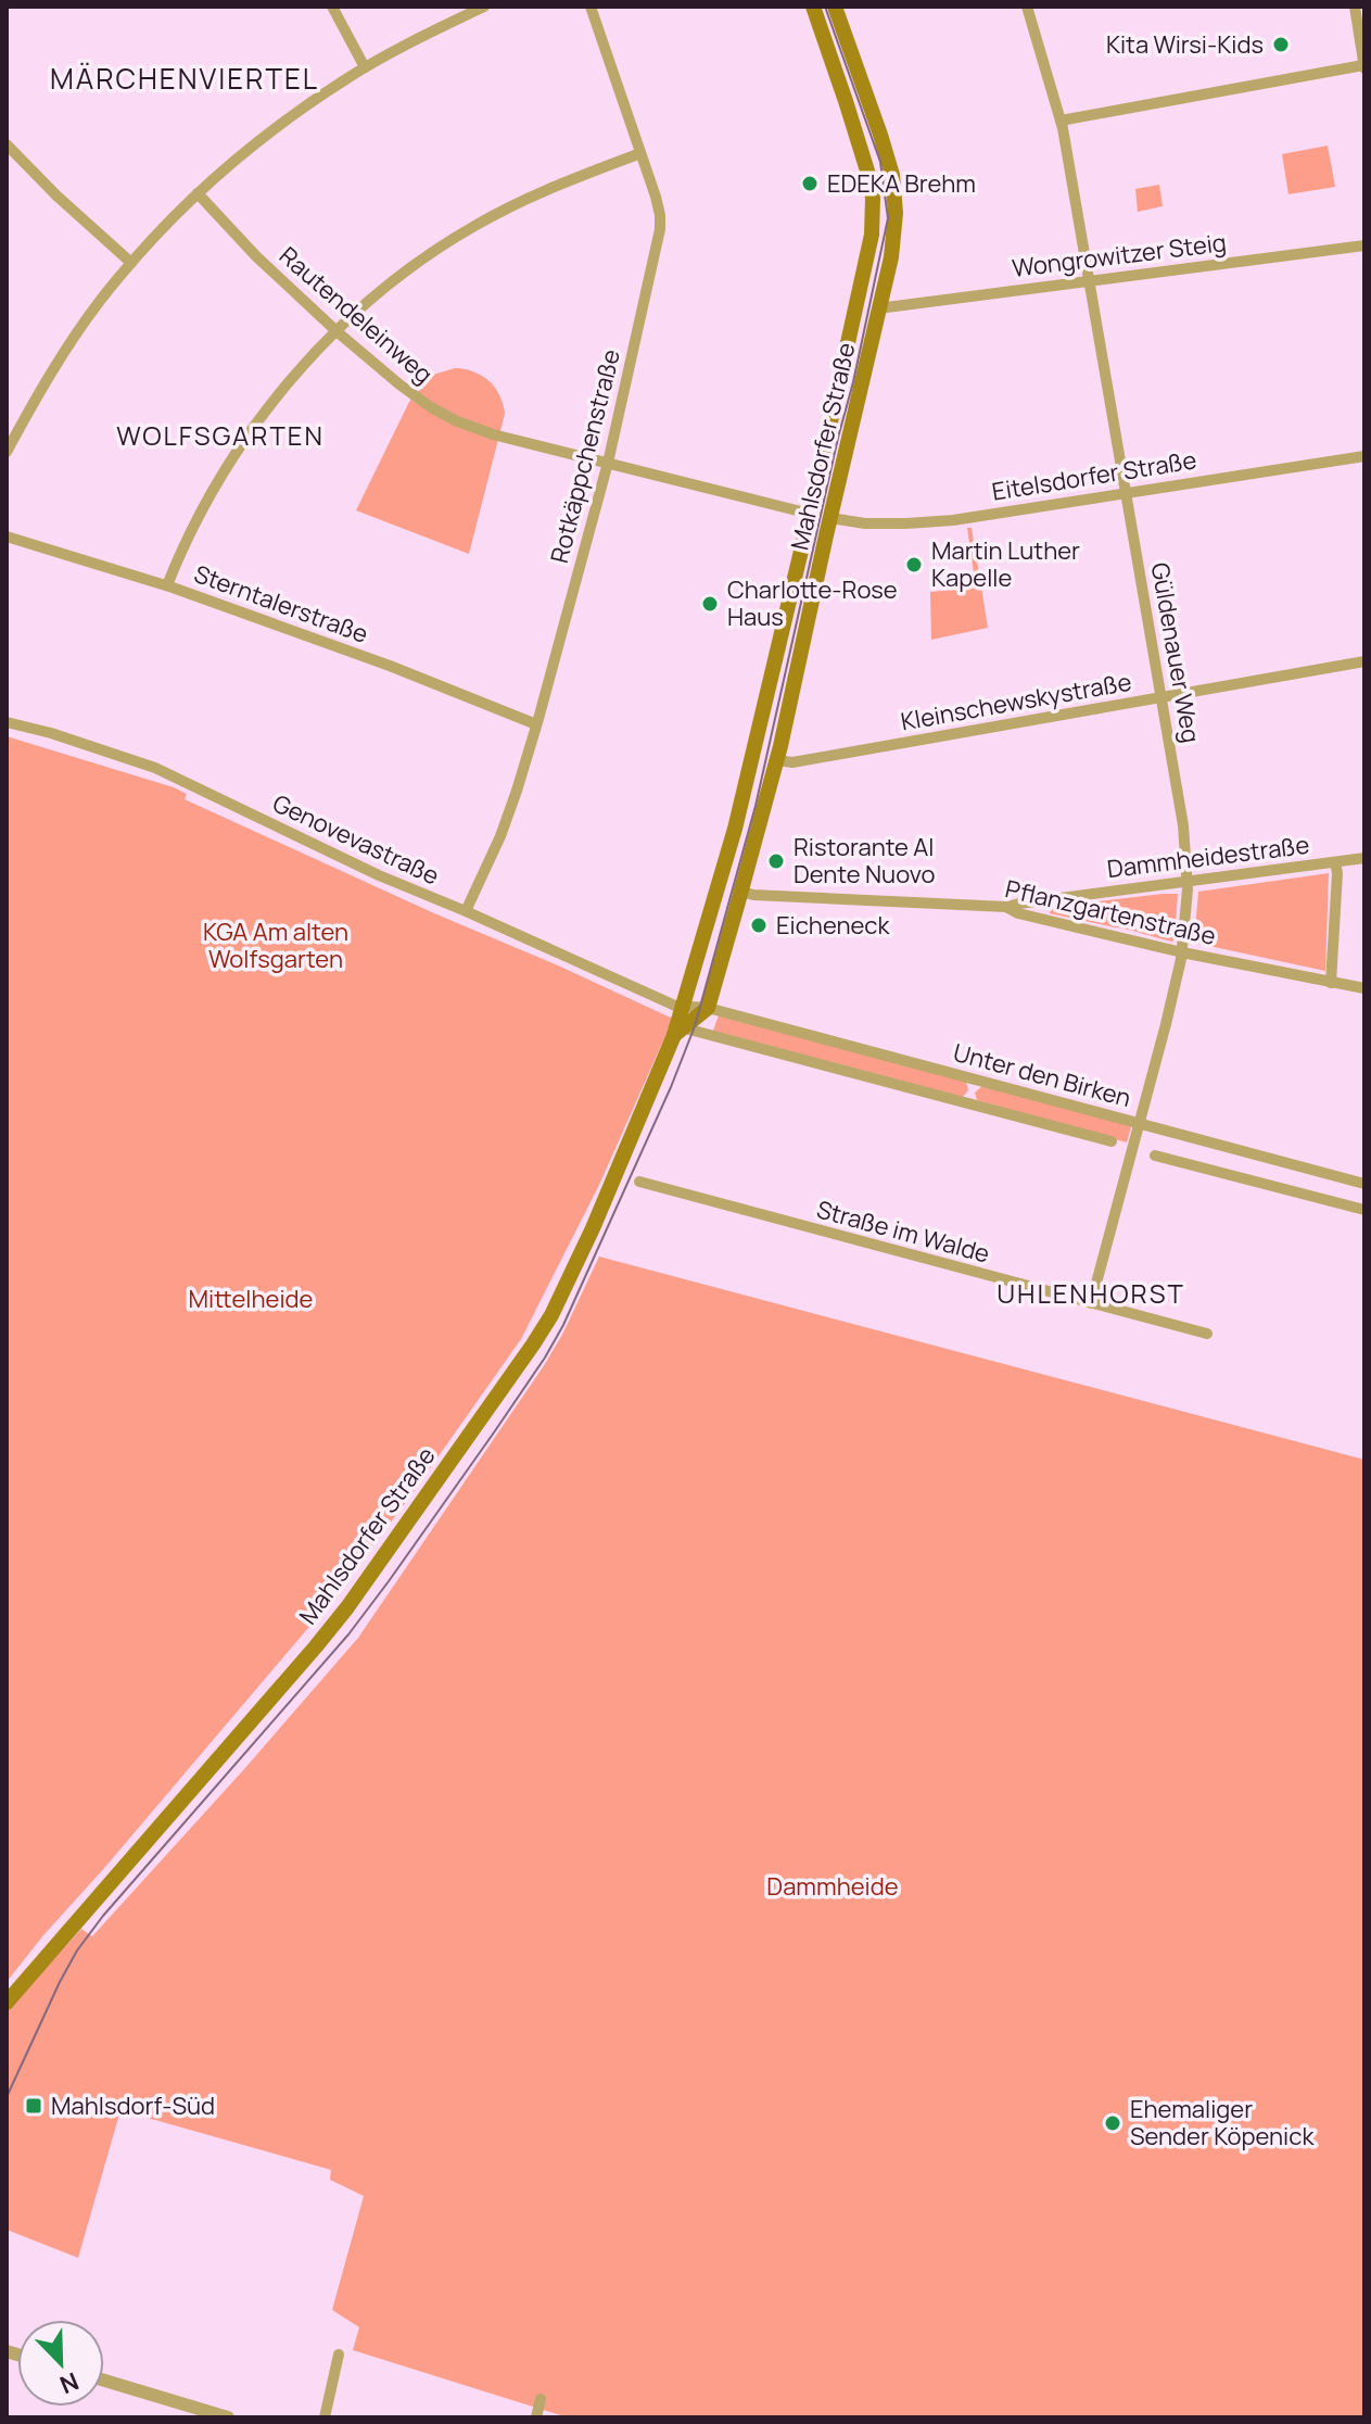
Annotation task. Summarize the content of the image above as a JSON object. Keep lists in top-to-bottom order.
{
  "streets": {
    "main road": ["Mahlsdorfer Straße"],
    "street": [
      "Wongrowitzer Steig",
      "Rautendeleinweg",
      "Rotkäppchenstraße",
      "Eitelsdorfer Straße",
      "Sterntalerstraße",
      "Güldenauer Weg",
      "Kleinschewskystraße",
      "Genovevastraße",
      "Dammheidestraße",
      "Pflanzgartenstraße",
      "Unter den Birken",
      "Straße im Walde"
    ]
  },
  "crossings": [
    ["Wongrowitzer Steig", "Mahlsdorfer Straße"],
    ["Wongrowitzer Steig", "Güldenauer Weg"],
    ["Rautendeleinweg", "Mahlsdorfer Straße"],
    ["Rautendeleinweg", "Rotkäppchenstraße"],
    ["Mahlsdorfer Straße", "Eitelsdorfer Straße"],
    ["Mahlsdorfer Straße", "Kleinschewskystraße"],
    ["Mahlsdorfer Straße", "Genovevastraße"],
    ["Mahlsdorfer Straße", "Pflanzgartenstraße"],
    ["Mahlsdorfer Straße", "Unter den Birken"],
    ["Rotkäppchenstraße", "Sterntalerstraße"],
    ["Rotkäppchenstraße", "Genovevastraße"],
    ["Eitelsdorfer Straße", "Güldenauer Weg"],
    ["Güldenauer Weg", "Kleinschewskystraße"],
    ["Güldenauer Weg", "Dammheidestraße"],
    ["Güldenauer Weg", "Pflanzgartenstraße"],
    ["Güldenauer Weg", "Unter den Birken"],
    ["Güldenauer Weg", "Straße im Walde"],
    ["Genovevastraße", "Unter den Birken"],
    ["Dammheidestraße", "Pflanzgartenstraße"]
  ],
  "districts": ["MÄRCHENVIERTEL", "WOLFSGARTEN", "UHLENHORST"],
  "parks": ["KGA Am alten Wolfsgarten", "Mittelheide", "Dammheide"],
  "places": {
    "other": [
      "Kita Wirsi-Kids",
      "EDEKA Brehm",
      "Martin Luther Kapelle",
      "Charlotte-Rose Haus",
      "Ristorante Al Dente Nuovo",
      "Eicheneck",
      "Ehemaliger Sender Köpenick"
    ],
    "transit": ["Mahlsdorf-Süd"]
  },
  "north": "bottom right"
}
